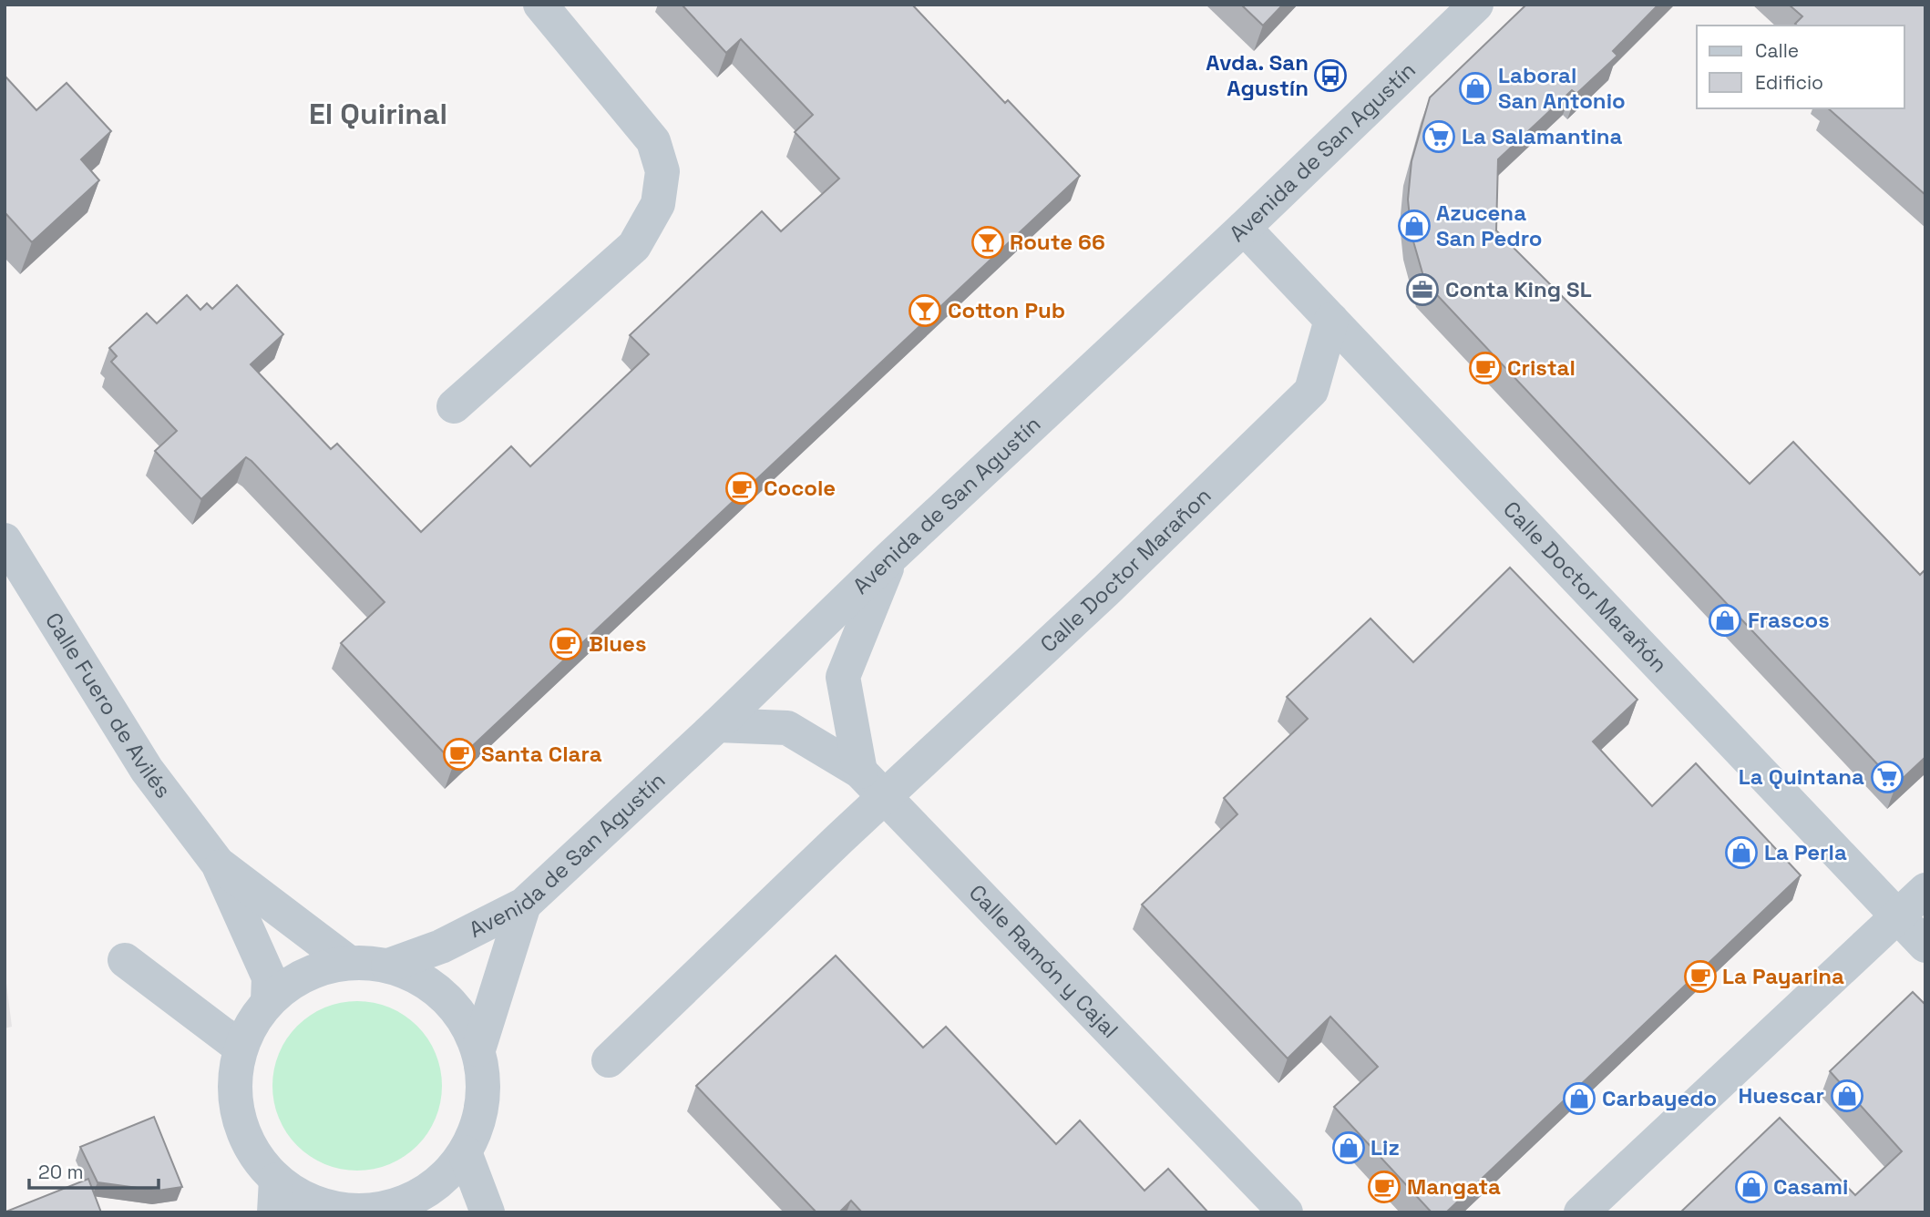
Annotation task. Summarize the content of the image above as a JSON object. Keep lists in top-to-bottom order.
{
  "streets": {
    "street": [
      "Avenida de San Agustín",
      "Calle Doctor Marañon",
      "Calle Doctor Marañón",
      "Calle Fuero de Avilés",
      "Calle Ramón y Cajal"
    ]
  },
  "crossings": [
    ["Avenida de San Agustín", "Calle Doctor Marañón"],
    ["Avenida de San Agustín", "Calle Ramón y Cajal"],
    ["Calle Doctor Marañon", "Calle Doctor Marañón"],
    ["Calle Doctor Marañon", "Calle Ramón y Cajal"]
  ],
  "districts": ["El Quirinal"],
  "places": {
    "bus stop": ["Avda. San Agustín"],
    "shop": [
      "Laboral San Antonio",
      "Azucena San Pedro",
      "Frascos",
      "La Perla",
      "Huescar",
      "Carbayedo",
      "Liz",
      "Casami"
    ],
    "supermarket": ["La Salamantina", "La Quintana"],
    "bar": ["Route 66", "Cotton Pub"],
    "office": ["Conta King SL"],
    "cafe": [
      "Cristal",
      "Cocole",
      "Blues",
      "Santa Clara",
      "La Payarina",
      "Mangata"
    ]
  },
  "legend": ["Calle", "Edificio"],
  "scale_bar": "20 m"
}
